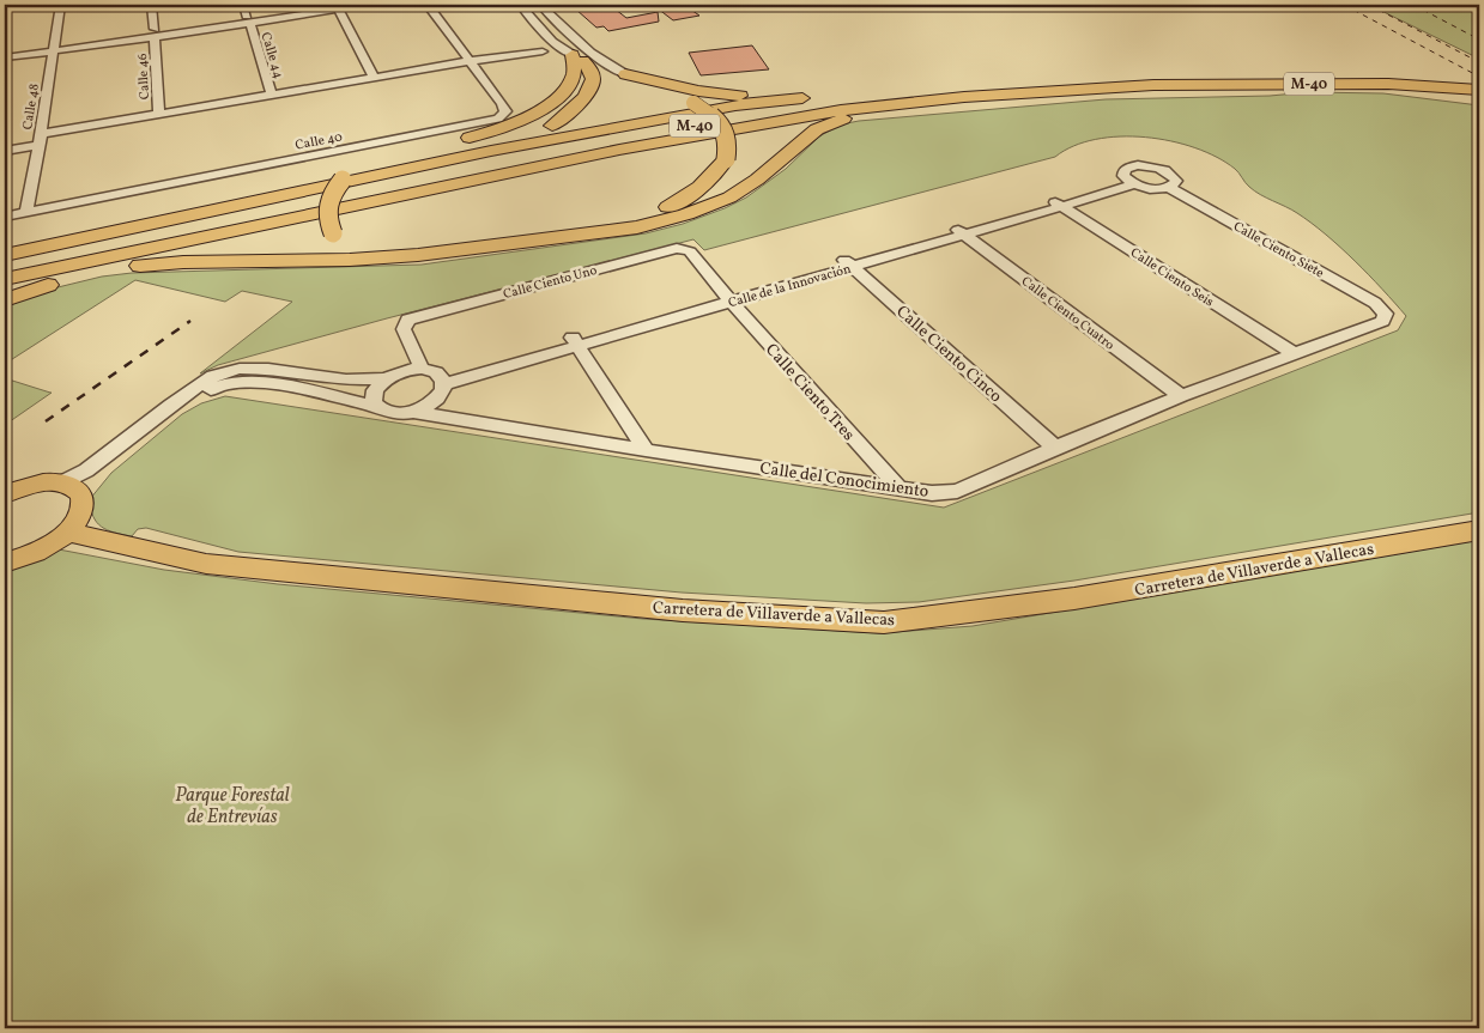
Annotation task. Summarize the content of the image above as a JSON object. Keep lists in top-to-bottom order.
{
  "streets": {
    "highway": ["M-40"],
    "main road": ["Carretera de Villaverde a Vallecas"],
    "street": [
      "Calle 44",
      "Calle 46",
      "Calle 48",
      "Calle 40",
      "Calle Ciento Siete",
      "Calle Ciento Seis",
      "Calle Ciento Uno",
      "Calle de la Innovación",
      "Calle Ciento Cuatro",
      "Calle Ciento Cinco",
      "Calle Ciento Tres",
      "Calle del Conocimiento"
    ]
  },
  "crossings": [
    ["Calle 48", "Calle 40"],
    ["Calle Ciento Siete", "Calle del Conocimiento"],
    ["Calle Ciento Seis", "Calle de la Innovación"],
    ["Calle Ciento Seis", "Calle del Conocimiento"],
    ["Calle Ciento Uno", "Calle de la Innovación"],
    ["Calle Ciento Uno", "Calle Ciento Tres"],
    ["Calle Ciento Uno", "Calle del Conocimiento"],
    ["Calle de la Innovación", "Calle Ciento Cuatro"],
    ["Calle de la Innovación", "Calle Ciento Cinco"],
    ["Calle de la Innovación", "Calle Ciento Tres"],
    ["Calle de la Innovación", "Calle del Conocimiento"],
    ["Calle Ciento Cuatro", "Calle del Conocimiento"],
    ["Calle Ciento Cinco", "Calle del Conocimiento"],
    ["Calle Ciento Tres", "Calle del Conocimiento"]
  ],
  "parks": ["Parque Forestal de Entrevías"]
}
